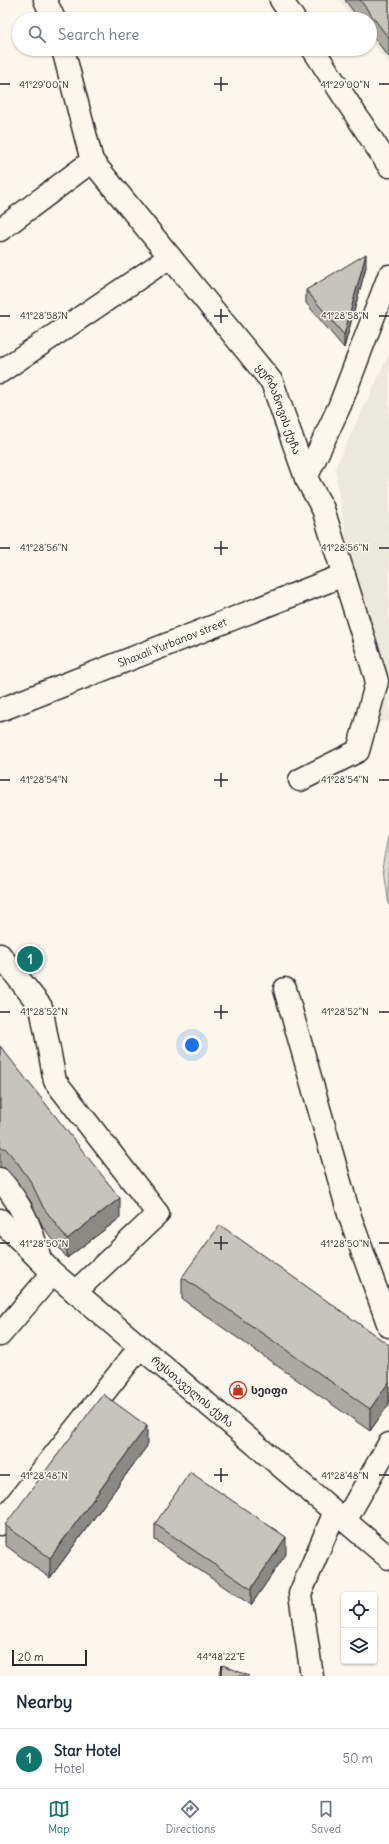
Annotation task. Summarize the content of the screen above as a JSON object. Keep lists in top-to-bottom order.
{
  "streets": {
    "street": ["ყურბანოვის ქუჩა", "Shaxali Yurbanov street", "რუსთაველის ქუჩა"]
  },
  "crossings": [
    ["ყურბანოვის ქუჩა", "Shaxali Yurbanov street"]
  ],
  "places": {
    "shop": ["სეიფი"]
  },
  "scale_bar": "20 m",
  "page": {
    "search": "Search here",
    "pins": "1",
    "scale": "20 m",
    "heading": "Nearby",
    "list": [
      {
        "mark": "1",
        "name": "Star Hotel",
        "note": "Hotel",
        "value": "50 m"
      }
    ],
    "nav": ["Map", "Directions", "Saved"]
  },
  "coordinates": [
    "41°29'00\"N",
    "41°28'58\"N",
    "41°28'56\"N",
    "41°28'54\"N",
    "41°28'52\"N",
    "41°28'50\"N",
    "41°28'48\"N",
    "44°48'22\"E"
  ]
}
